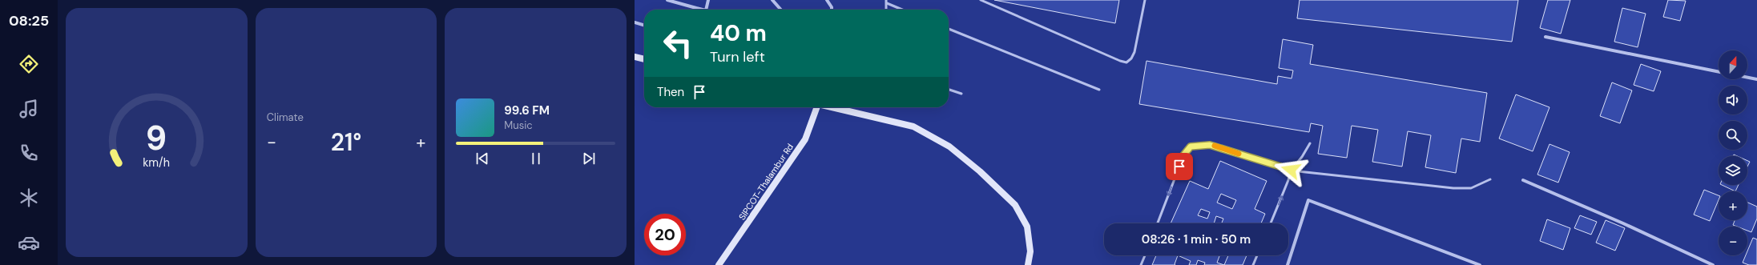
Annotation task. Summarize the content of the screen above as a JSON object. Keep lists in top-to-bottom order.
{
  "streets": {
    "street": ["SIPCOT-Thalambur Rd"]
  },
  "north": "top",
  "page": {
    "tabs": "08:25",
    "tile": "Climate",
    "turn": ["40 m", "Turn left"],
    "map_buttons": ["+", "−"],
    "then": "Then",
    "song": ["99.6 FM", "Music"],
    "heat": ["−", "21°", "+"],
    "limit": "20",
    "trip": "08:26 · 1 min · 50 m",
    "gauge": ["9", "km/h"]
  }
}
